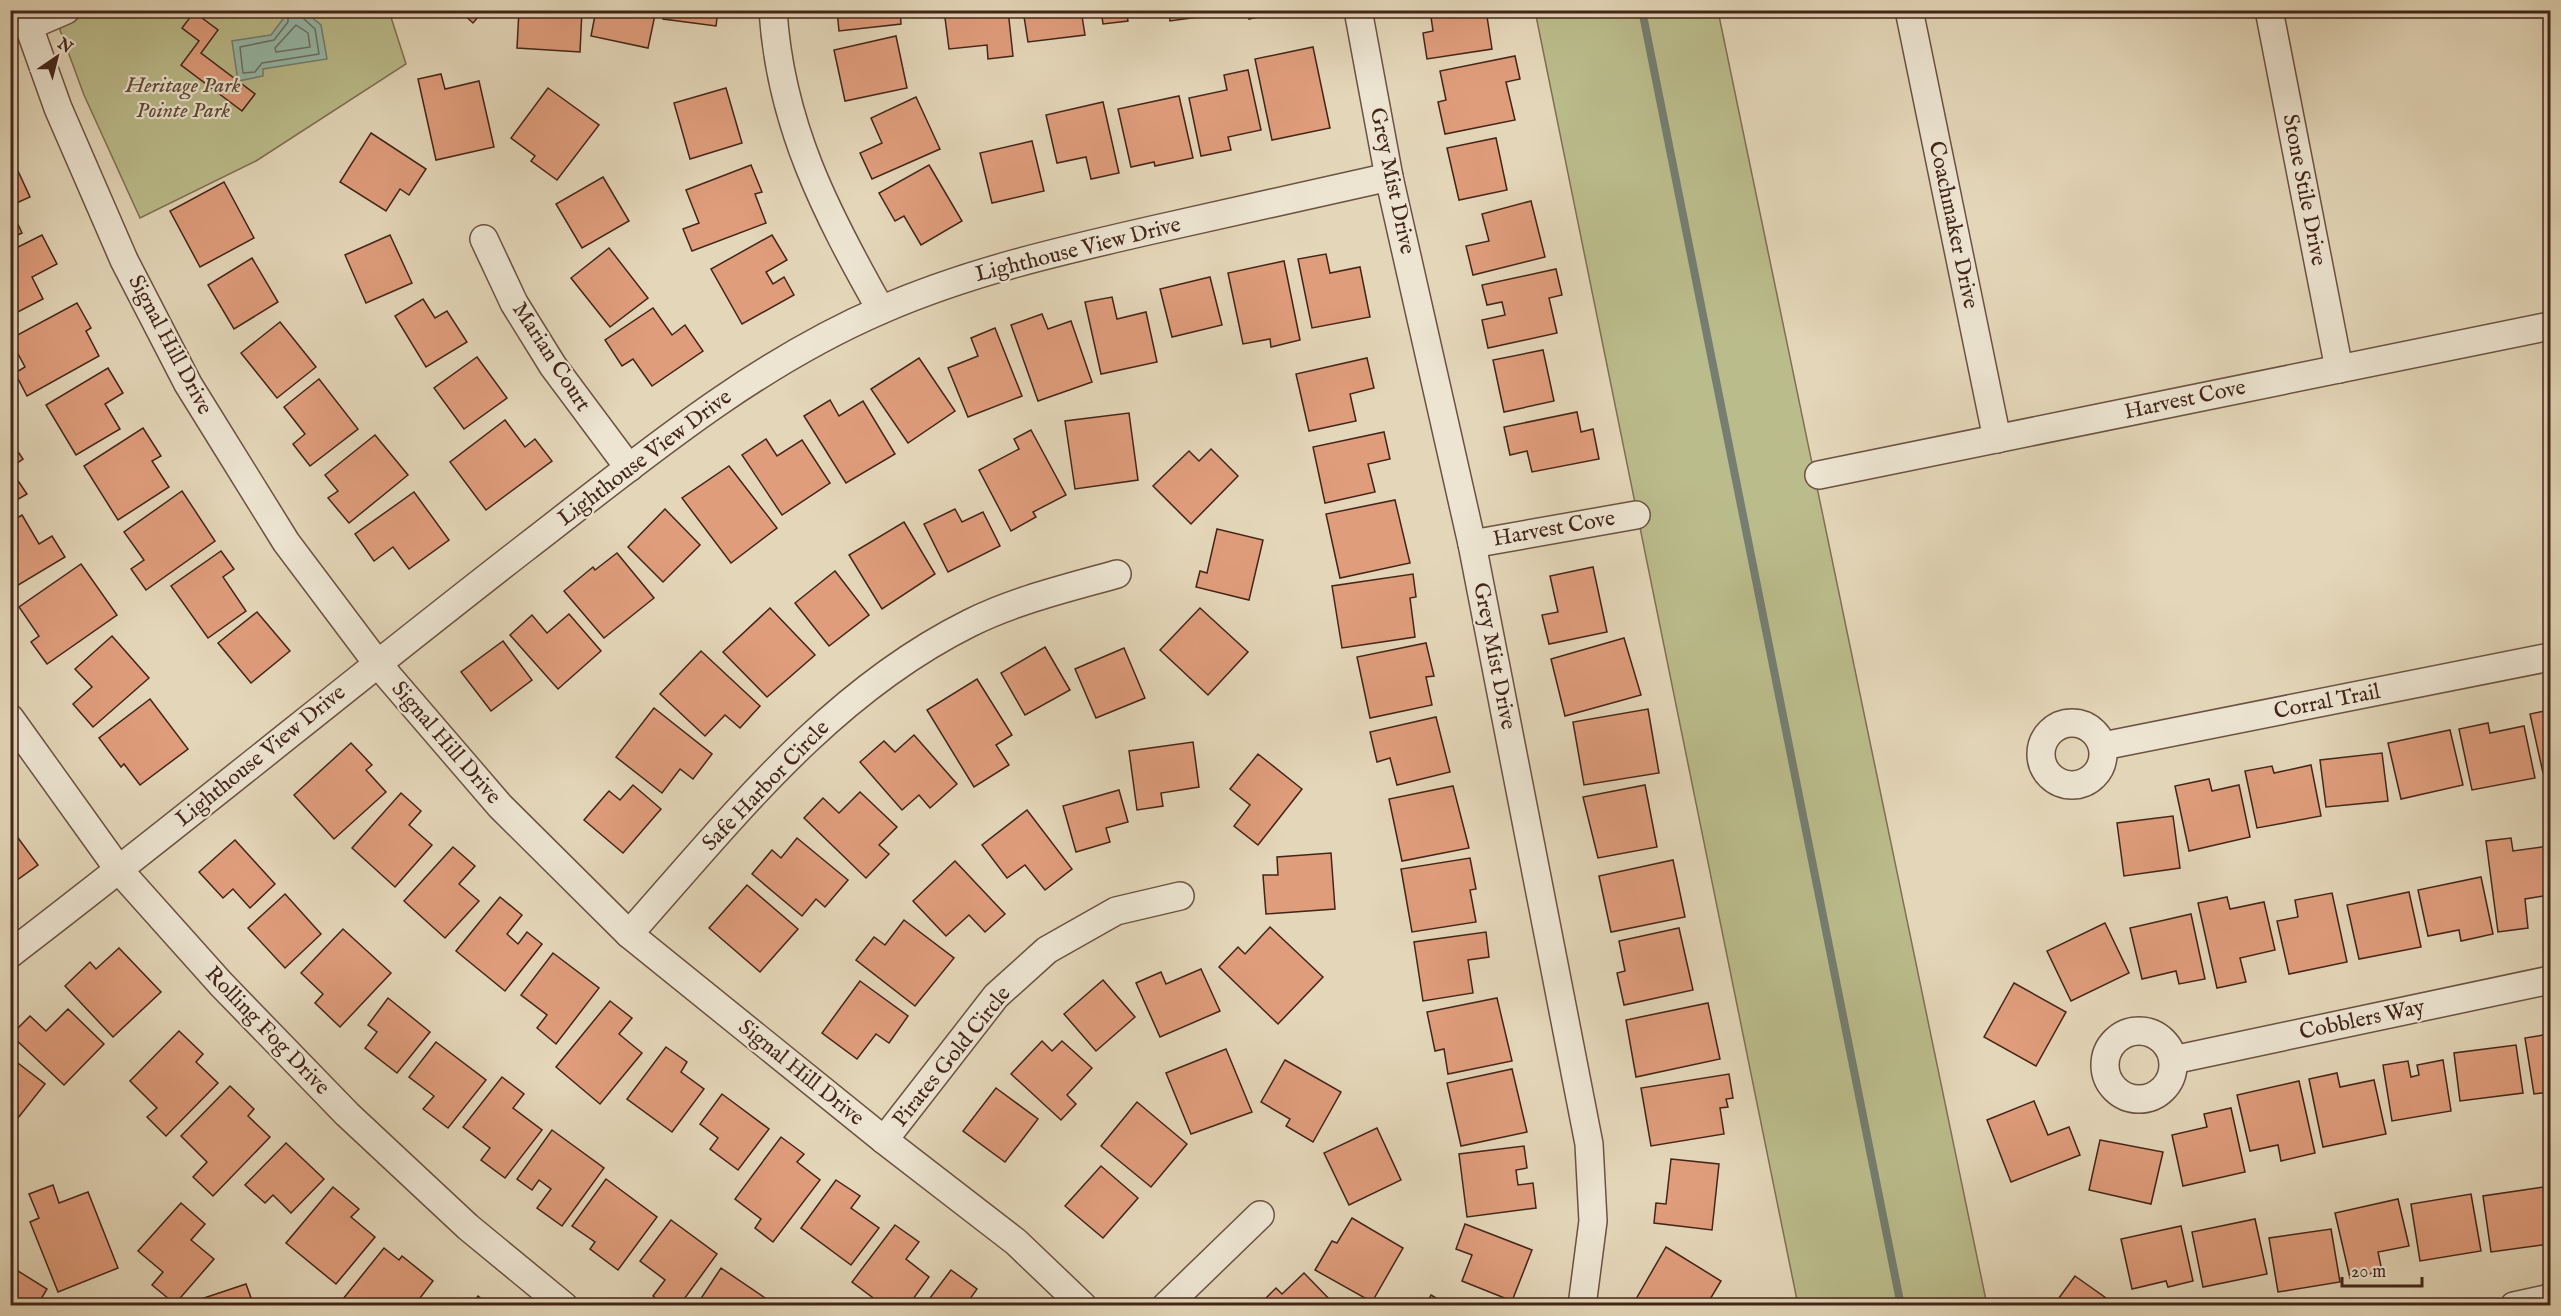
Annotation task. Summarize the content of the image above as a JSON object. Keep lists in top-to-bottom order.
{
  "streets": {
    "street": [
      "Grey Mist Drive",
      "Stone Stile Drive",
      "Coachmaker Drive",
      "Lighthouse View Drive",
      "Signal Hill Drive",
      "Marian Court",
      "Harvest Cove",
      "Corral Trail",
      "Safe Harbor Circle",
      "Cobblers Way",
      "Rolling Fog Drive",
      "Pirates Gold Circle"
    ]
  },
  "crossings": [
    ["Grey Mist Drive", "Lighthouse View Drive"],
    ["Grey Mist Drive", "Harvest Cove"],
    ["Stone Stile Drive", "Harvest Cove"],
    ["Coachmaker Drive", "Harvest Cove"],
    ["Lighthouse View Drive", "Signal Hill Drive"],
    ["Lighthouse View Drive", "Marian Court"],
    ["Lighthouse View Drive", "Rolling Fog Drive"],
    ["Signal Hill Drive", "Safe Harbor Circle"],
    ["Signal Hill Drive", "Pirates Gold Circle"]
  ],
  "parks": ["Heritage Park Pointe Park"],
  "scale_bar": "20 m",
  "north": "top right"
}
